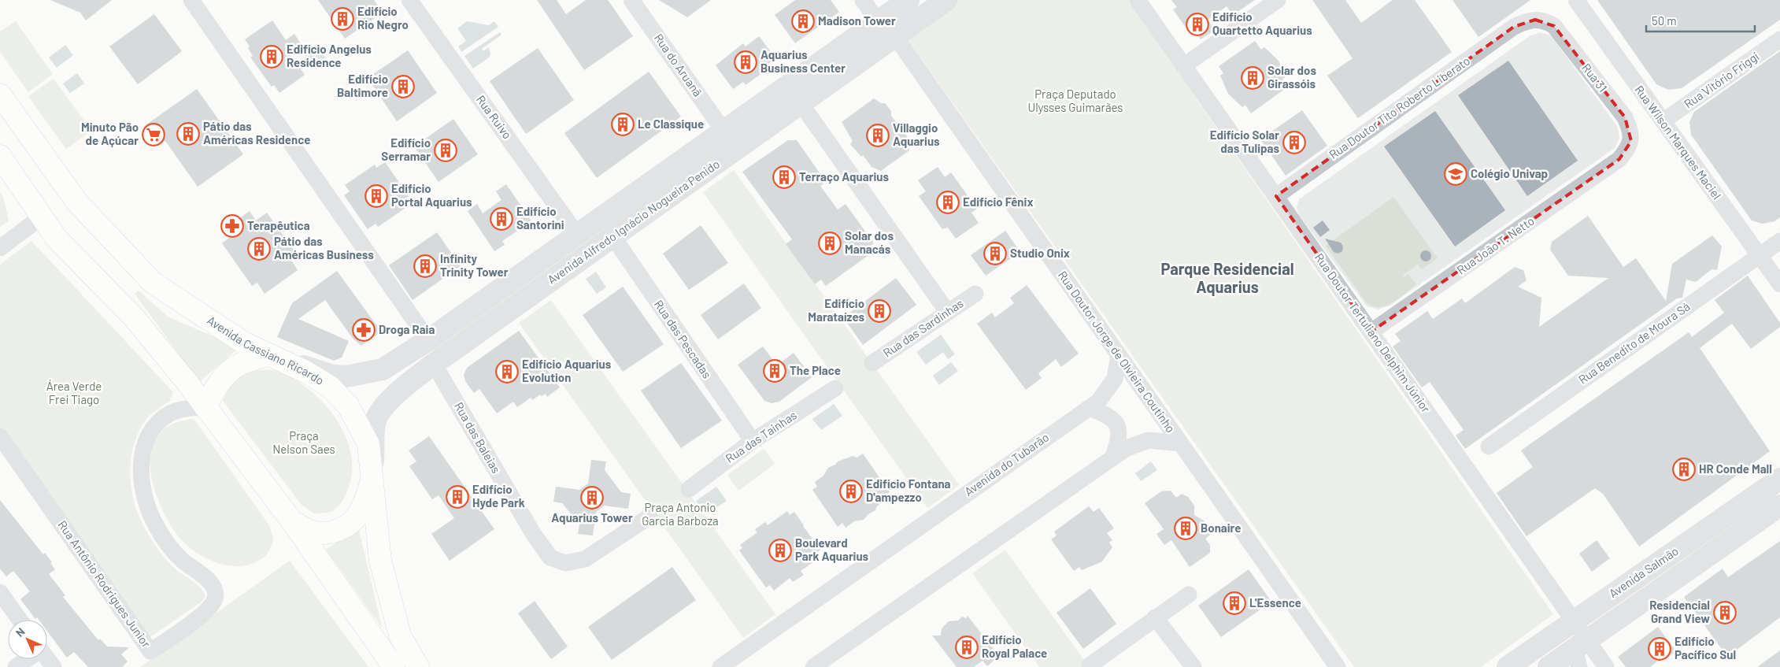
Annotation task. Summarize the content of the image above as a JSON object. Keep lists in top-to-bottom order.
{
  "streets": {
    "main road": ["Avenida Cassiano Ricardo"],
    "street": [
      "Rua do Aruanã",
      "Rua 31",
      "Rua Vitório Friggi",
      "Rua Doutor Tito Roberto Liberato",
      "Rua Ruivo",
      "Rua Wilson Marques Maciel",
      "Avenida Alfredo Ignácio Nogueira Penido",
      "Rua João T. Netto",
      "Rua das Sardinhas",
      "Rua Doutor Tertuliano Delphim Júnior",
      "Rua das Pescadas",
      "Rua Benedito de Moura Sá",
      "Rua Doutor Jorge de Olvieira Coutinho",
      "Rua das Tainhas",
      "Rua das Baleias",
      "Avenida do Tubarão",
      "Avenida Salmão",
      "Rua Antônio Rodrigues Junior"
    ]
  },
  "crossings": [
    ["Rua do Aruanã", "Avenida Alfredo Ignácio Nogueira Penido"],
    ["Rua 31", "Rua Doutor Tito Roberto Liberato"],
    ["Rua 31", "Rua João T. Netto"],
    ["Rua Vitório Friggi", "Rua Wilson Marques Maciel"],
    ["Rua Doutor Tito Roberto Liberato", "Rua Doutor Tertuliano Delphim Júnior"],
    ["Rua Ruivo", "Avenida Alfredo Ignácio Nogueira Penido"],
    ["Rua Wilson Marques Maciel", "Rua Benedito de Moura Sá"],
    ["Avenida Alfredo Ignácio Nogueira Penido", "Rua das Pescadas"],
    ["Avenida Alfredo Ignácio Nogueira Penido", "Avenida Cassiano Ricardo"],
    ["Avenida Alfredo Ignácio Nogueira Penido", "Rua Doutor Jorge de Olvieira Coutinho"],
    ["Avenida Alfredo Ignácio Nogueira Penido", "Rua das Baleias"],
    ["Rua João T. Netto", "Rua Doutor Tertuliano Delphim Júnior"],
    ["Rua Doutor Tertuliano Delphim Júnior", "Avenida Salmão"],
    ["Rua das Pescadas", "Rua das Tainhas"],
    ["Rua Doutor Jorge de Olvieira Coutinho", "Avenida do Tubarão"]
  ],
  "districts": ["Parque Residencial Aquarius"],
  "parks": [
    "Praça Deputado Ulysses Guimarães",
    "Área Verde Frei Tiago",
    "Praça Nelson Saes",
    "Praça Antonio Garcia Barboza"
  ],
  "places": {
    "building": [
      "Edifício Rio Negro",
      "Madison Tower",
      "Edifício Quartetto Aquarius",
      "Edifício Angelus Residence",
      "Aquarius Business Center",
      "Solar dos Girassóis",
      "Edifício Baltimore",
      "Le Classique",
      "Pátio das Américas Residence",
      "Villaggio Aquarius",
      "Edifício Solar das Tulipas",
      "Edifício Serramar",
      "Terraço Aquarius",
      "Edifício Portal Aquarius",
      "Edifício Fênix",
      "Edifício Santorini",
      "Solar dos Manacás",
      "Pátio das Américas Business",
      "Studio Onix",
      "Infinity Trinity Tower",
      "Edifício Marataízes",
      "The Place",
      "Edifício Aquarius Evolution",
      "HR Conde Mall",
      "Edifício Fontana D'ampezzo",
      "Edifício Hyde Park",
      "Aquarius Tower",
      "Bonaire",
      "Boulevard Park Aquarius",
      "L'Essence",
      "Residencial Grand View",
      "Edifício Royal Palace",
      "Edifício Pacífico Sul"
    ],
    "supermarket": ["Minuto Pão de Açúcar"],
    "school or university": ["Colégio Univap"],
    "pharmacy": ["Terapêutica", "Droga Raia"]
  },
  "scale_bar": "50 m",
  "north": "top left"
}
